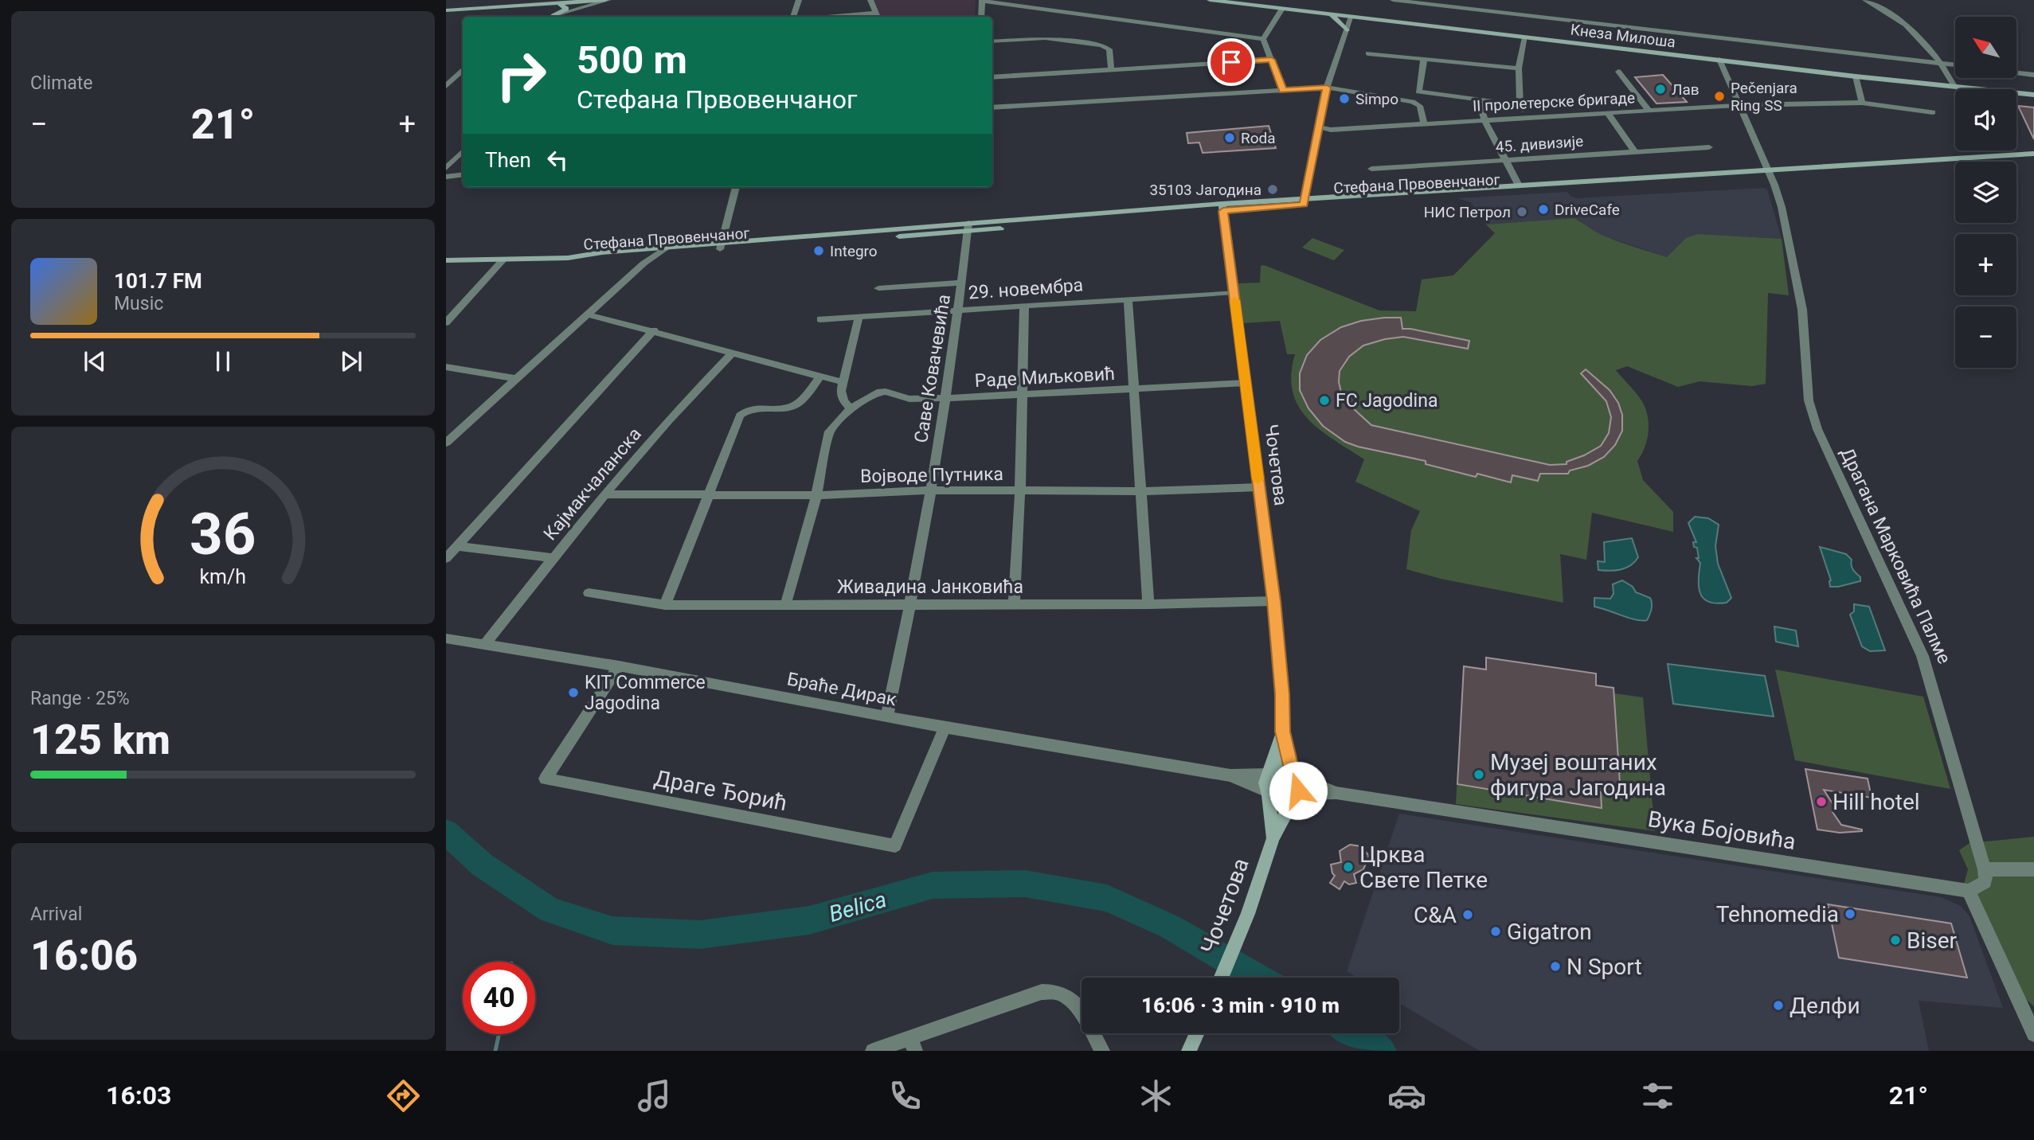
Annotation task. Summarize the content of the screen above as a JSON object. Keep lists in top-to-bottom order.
{
  "streets": {
    "street": [
      "Кнеза Милоша",
      "II пролетерске бригаде",
      "45. дивизије",
      "Стефана Првовенчаног",
      "29. новембра",
      "Саве Ковачевића",
      "Раде Миљковић",
      "Чочетова",
      "Војводе Путника",
      "Кајмакчаланска",
      "Драгана Марковића Палме",
      "Живадина Јанковића",
      "Браће Дирак",
      "Драге Ђорић",
      "Вука Бојовића"
    ]
  },
  "crossings": [
    ["Кнеза Милоша", "Драгана Марковића Палме"],
    ["II пролетерске бригаде", "Драгана Марковића Палме"],
    ["Стефана Првовенчаног", "Саве Ковачевића"],
    ["Стефана Првовенчаног", "Чочетова"],
    ["Стефана Првовенчаног", "Драгана Марковића Палме"],
    ["29. новембра", "Саве Ковачевића"],
    ["29. новембра", "Чочетова"],
    ["Саве Ковачевића", "Раде Миљковић"],
    ["Саве Ковачевића", "Војводе Путника"],
    ["Саве Ковачевића", "Живадина Јанковића"],
    ["Саве Ковачевића", "Браће Дирак"],
    ["Раде Миљковић", "Чочетова"],
    ["Раде Миљковић", "Војводе Путника"],
    ["Раде Миљковић", "Живадина Јанковића"],
    ["Чочетова", "Војводе Путника"],
    ["Чочетова", "Живадина Јанковића"],
    ["Чочетова", "Браће Дирак"],
    ["Чочетова", "Вука Бојовића"],
    ["Војводе Путника", "Кајмакчаланска"],
    ["Кајмакчаланска", "Браће Дирак"],
    ["Браће Дирак", "Драге Ђорић"],
    ["Браће Дирак", "Вука Бојовића"]
  ],
  "water": ["Belica"],
  "places": [
    "Лав",
    "Pečenjara Ring SS",
    "Simpo",
    "Roda",
    "35103 Јагодина",
    "DriveCafe",
    "НИС Петрол",
    "Integro",
    "FC Jagodina",
    "KIT Commerce Jagodina",
    "Музеј воштаних фигура Јагодина",
    "Hill hotel",
    "Црква Свете Петке",
    "Tehnomedia",
    "C&A",
    "Gigatron",
    "Biser",
    "N Sport",
    "Делфи"
  ],
  "north": "top left",
  "page": {
    "tile": [
      "Climate",
      ["Range · 25%", "125 km"],
      ["Arrival", "16:06"]
    ],
    "map_buttons": ["+", "−"],
    "turn": ["500 m", "Стефана Првовенчаног"],
    "heat": ["−", "21°", "+"],
    "then": "Then",
    "song": ["101.7 FM", "Music"],
    "limit": "40",
    "trip": "16:06 · 3 min · 910 m",
    "tabs": ["16:03", "21°"],
    "gauge": ["36", "km/h"]
  }
}
